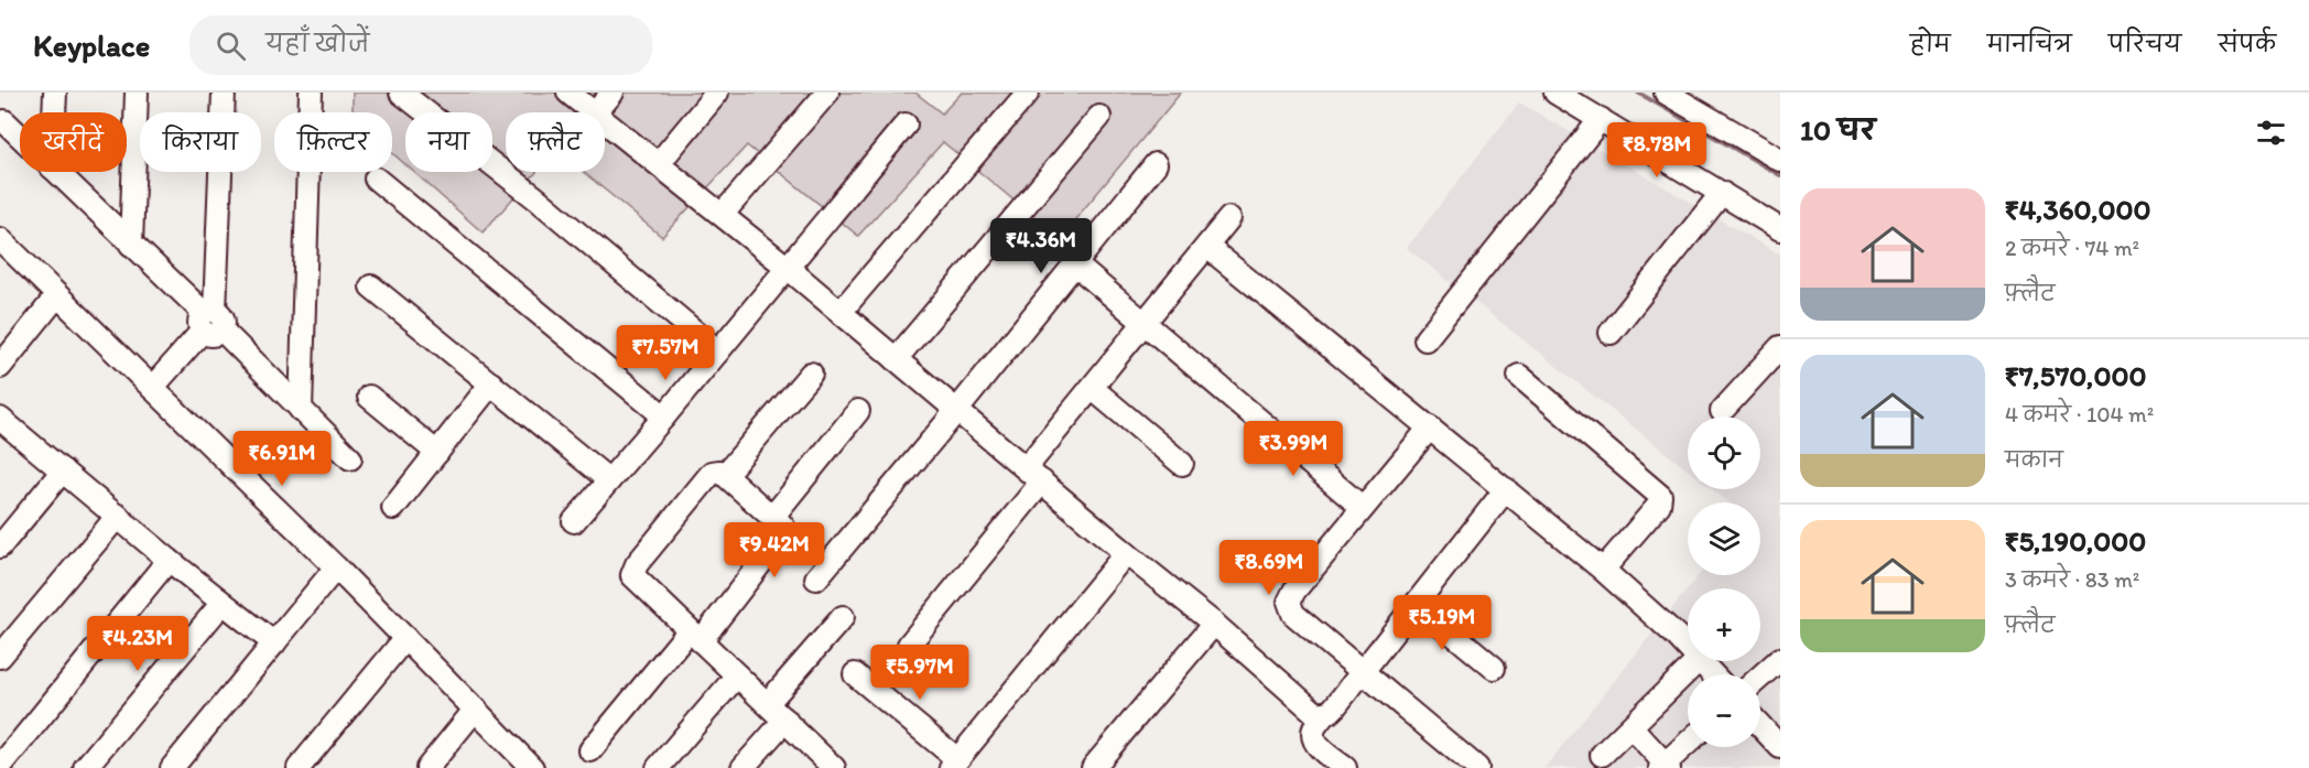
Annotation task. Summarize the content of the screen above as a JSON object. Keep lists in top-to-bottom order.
{
  "page": {
    "header": "Keyplace",
    "search": "यहाँ खोजें",
    "nav": [
      "होम",
      "मानचित्र",
      "परिचय",
      "संपर्क"
    ],
    "heading": "10 घर",
    "chip": [
      "खरीदें",
      "किराया",
      "फ़िल्टर",
      "नया",
      "फ़्लैट"
    ],
    "price": [
      "₹8.78M",
      "₹4.36M",
      "₹7.57M",
      "₹3.99M",
      "₹6.91M",
      "₹9.42M",
      "₹8.69M",
      "₹5.19M",
      "₹4.23M",
      "₹5.97M"
    ],
    "list": [
      {
        "name": "₹4,360,000",
        "note": "2 कमरे · 74 m² · फ़्लैट"
      },
      {
        "name": "₹7,570,000",
        "note": "4 कमरे · 104 m² · मकान"
      },
      {
        "name": "₹5,190,000",
        "note": "3 कमरे · 83 m² · फ़्लैट"
      }
    ],
    "map_buttons": ["+", "−"]
  }
}
